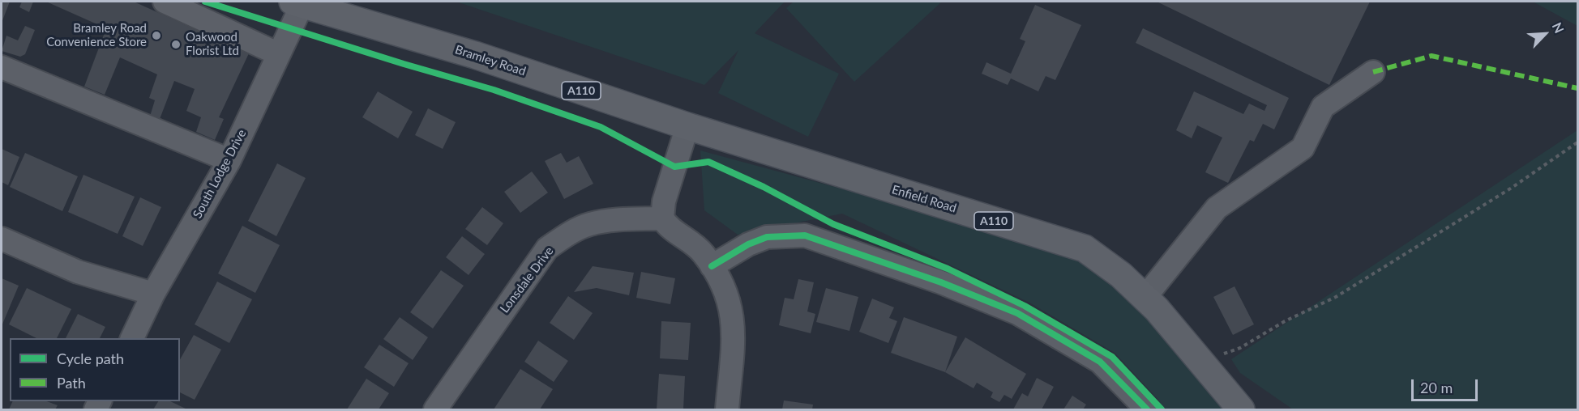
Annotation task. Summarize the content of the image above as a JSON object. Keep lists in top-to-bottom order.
{
  "streets": {
    "main road": ["Bramley Road", "A110", "Enfield Road"],
    "street": ["South Lodge Drive", "Lonsdale Drive"]
  },
  "crossings": [
    ["Bramley Road", "South Lodge Drive"],
    ["Bramley Road", "Enfield Road"]
  ],
  "places": ["Bramley Road Convenience Store", "Oakwood Florist Ltd"],
  "legend": ["Cycle path", "Path"],
  "scale_bar": "20 m",
  "north": "top right"
}
